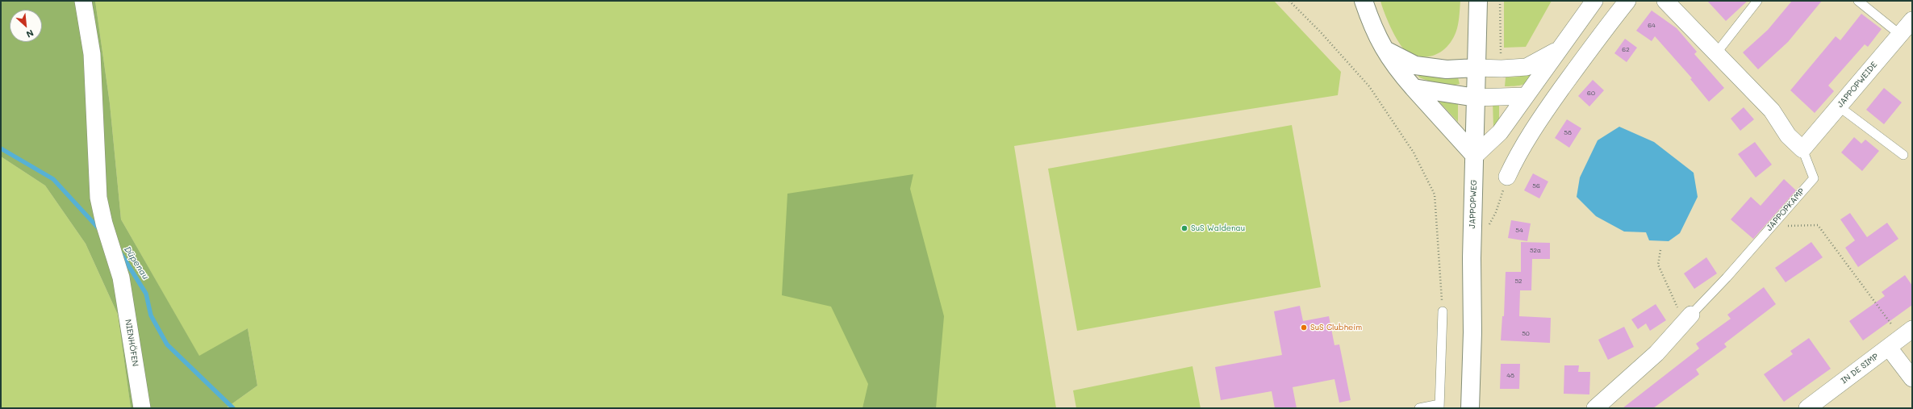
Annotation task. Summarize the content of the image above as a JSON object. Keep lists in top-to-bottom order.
{
  "streets": {
    "street": [
      "JAPPOPWEIDE",
      "JAPPOPWEG",
      "JAPPOPKAMP",
      "NIENHÖFEN",
      "IN DE SIMP"
    ]
  },
  "crossings": [
    ["JAPPOPWEIDE", "JAPPOPKAMP"]
  ],
  "water": ["Düpenau"],
  "places": ["SuS Waldenau", "SuS Clubheim"],
  "house_numbers": [
    "64",
    "62",
    "60",
    "58",
    "56",
    "54",
    "52a",
    "52",
    "50",
    "48"
  ],
  "north": "bottom right"
}
